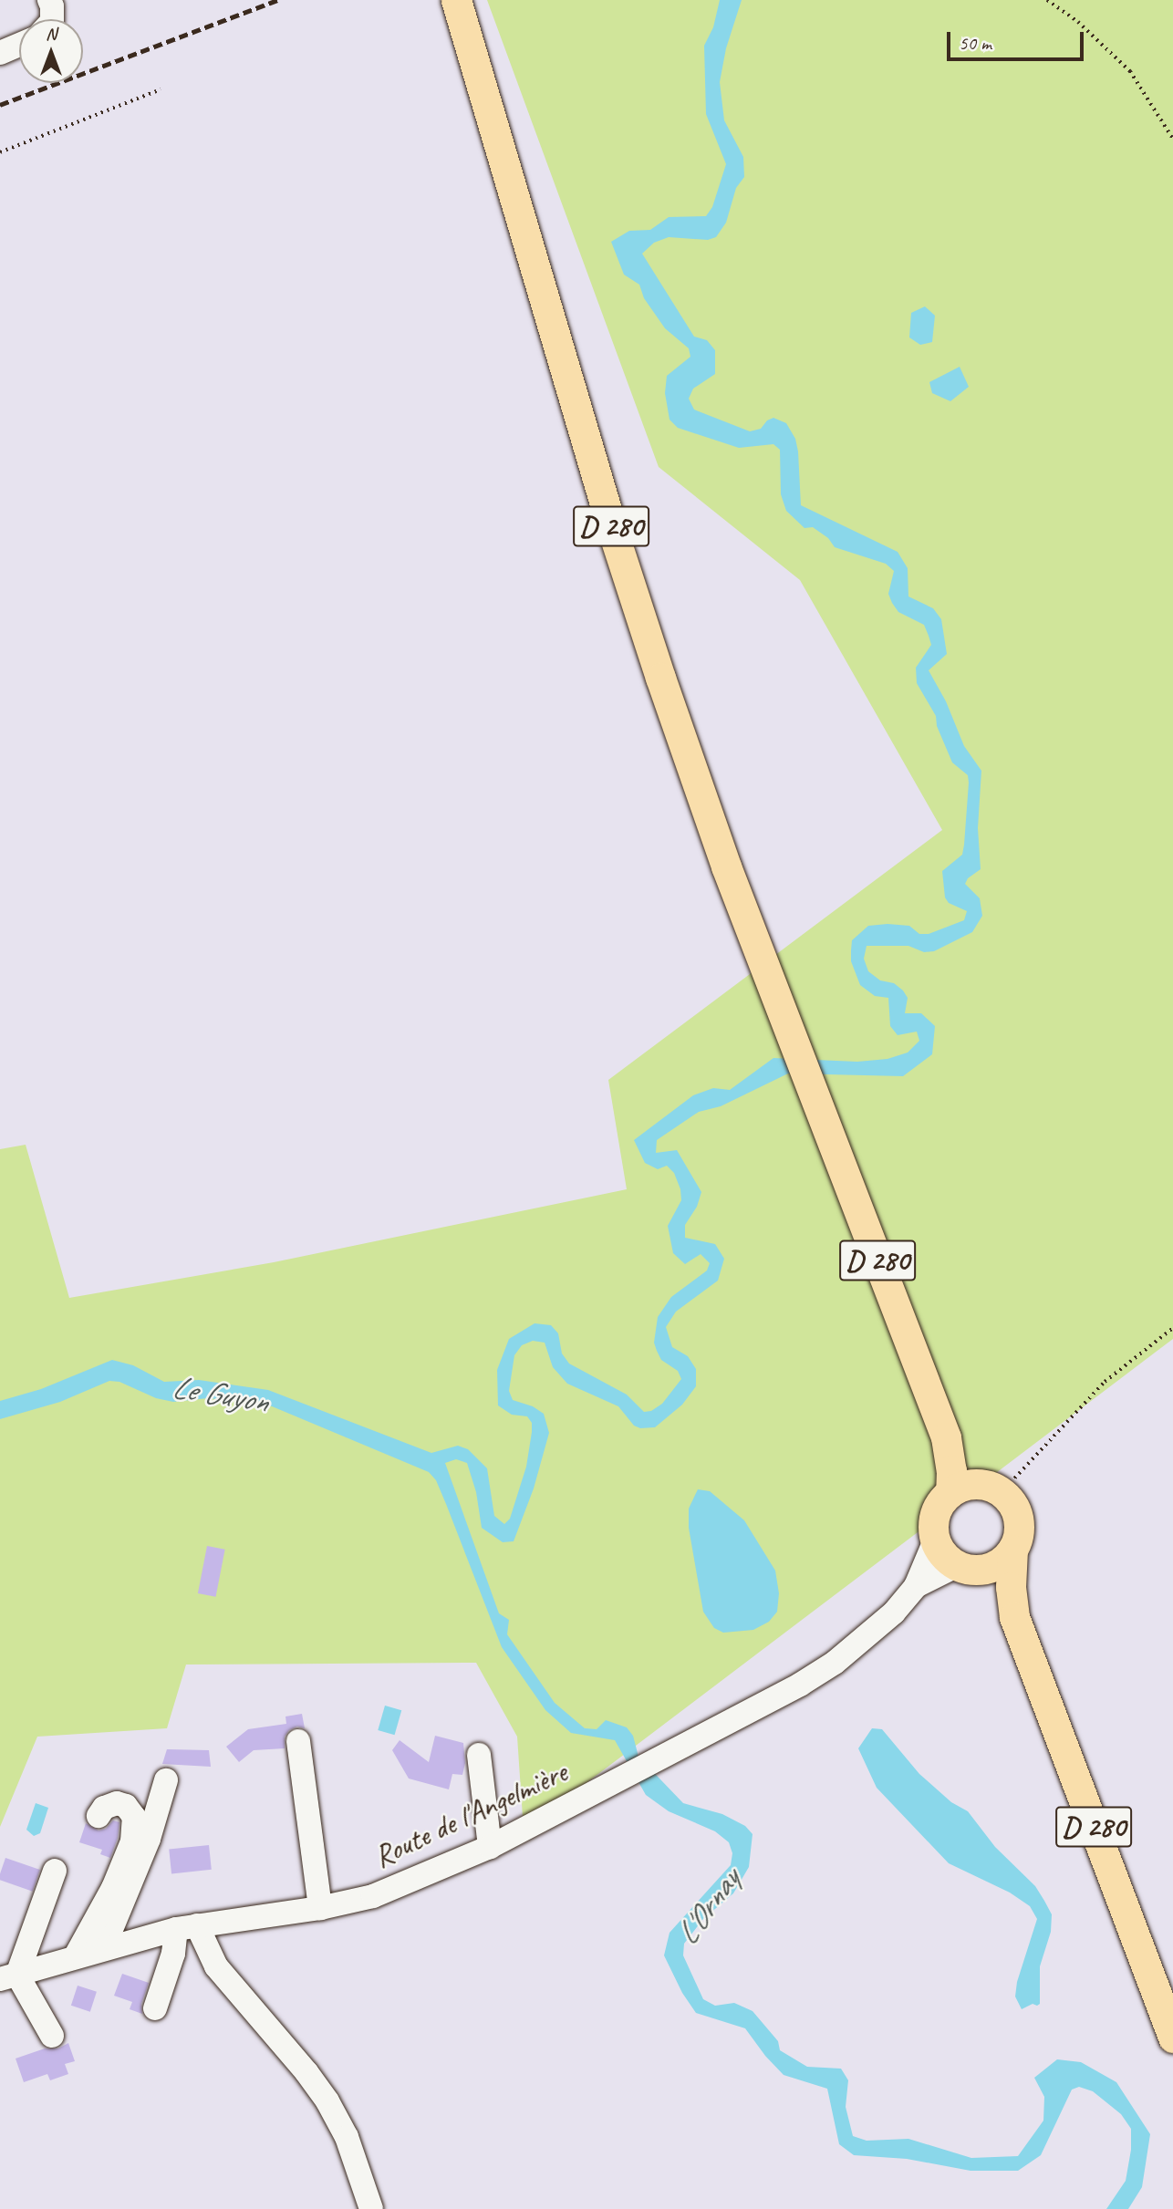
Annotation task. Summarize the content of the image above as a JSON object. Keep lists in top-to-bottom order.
{
  "streets": {
    "main road": ["D 280"],
    "street": ["Route de l'Angelmière"]
  },
  "crossings": [
    ["D 280", "Route de l'Angelmière"]
  ],
  "water": ["Le Guyon", "L'Ornay"],
  "scale_bar": "50 m",
  "north": "top"
}
